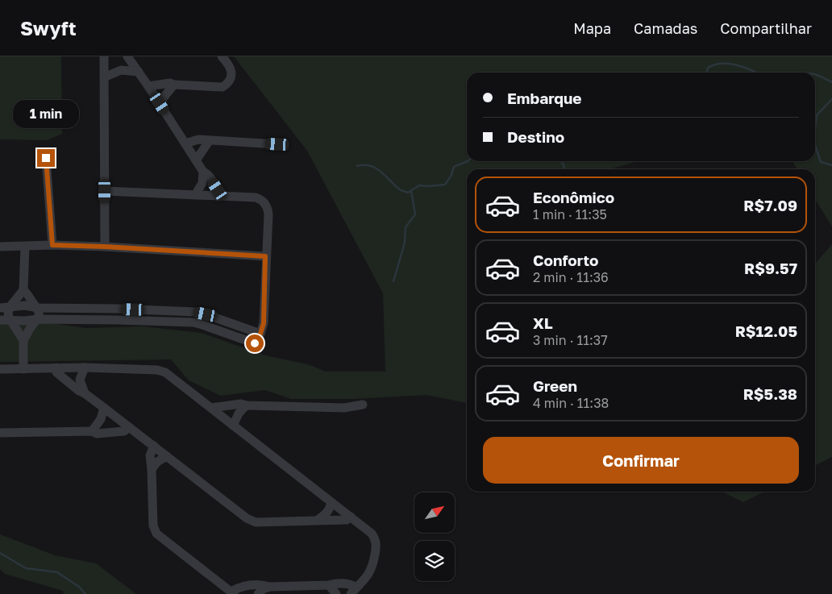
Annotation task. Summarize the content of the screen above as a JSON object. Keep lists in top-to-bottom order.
{
  "north": "top right",
  "page": {
    "header": "Swyft",
    "nav": ["Mapa", "Camadas", "Compartilhar"],
    "banner": ["Embarque", "Destino"],
    "bubble": "1 min",
    "list": [
      {
        "name": "Econômico",
        "note": "1 min · 11:35",
        "value": "R$7.09"
      },
      {
        "name": "Conforto",
        "note": "2 min · 11:36",
        "value": "R$9.57"
      },
      {
        "name": "XL",
        "note": "3 min · 11:37",
        "value": "R$12.05"
      },
      {
        "name": "Green",
        "note": "4 min · 11:38",
        "value": "R$5.38"
      }
    ],
    "buttons": "Confirmar"
  }
}
